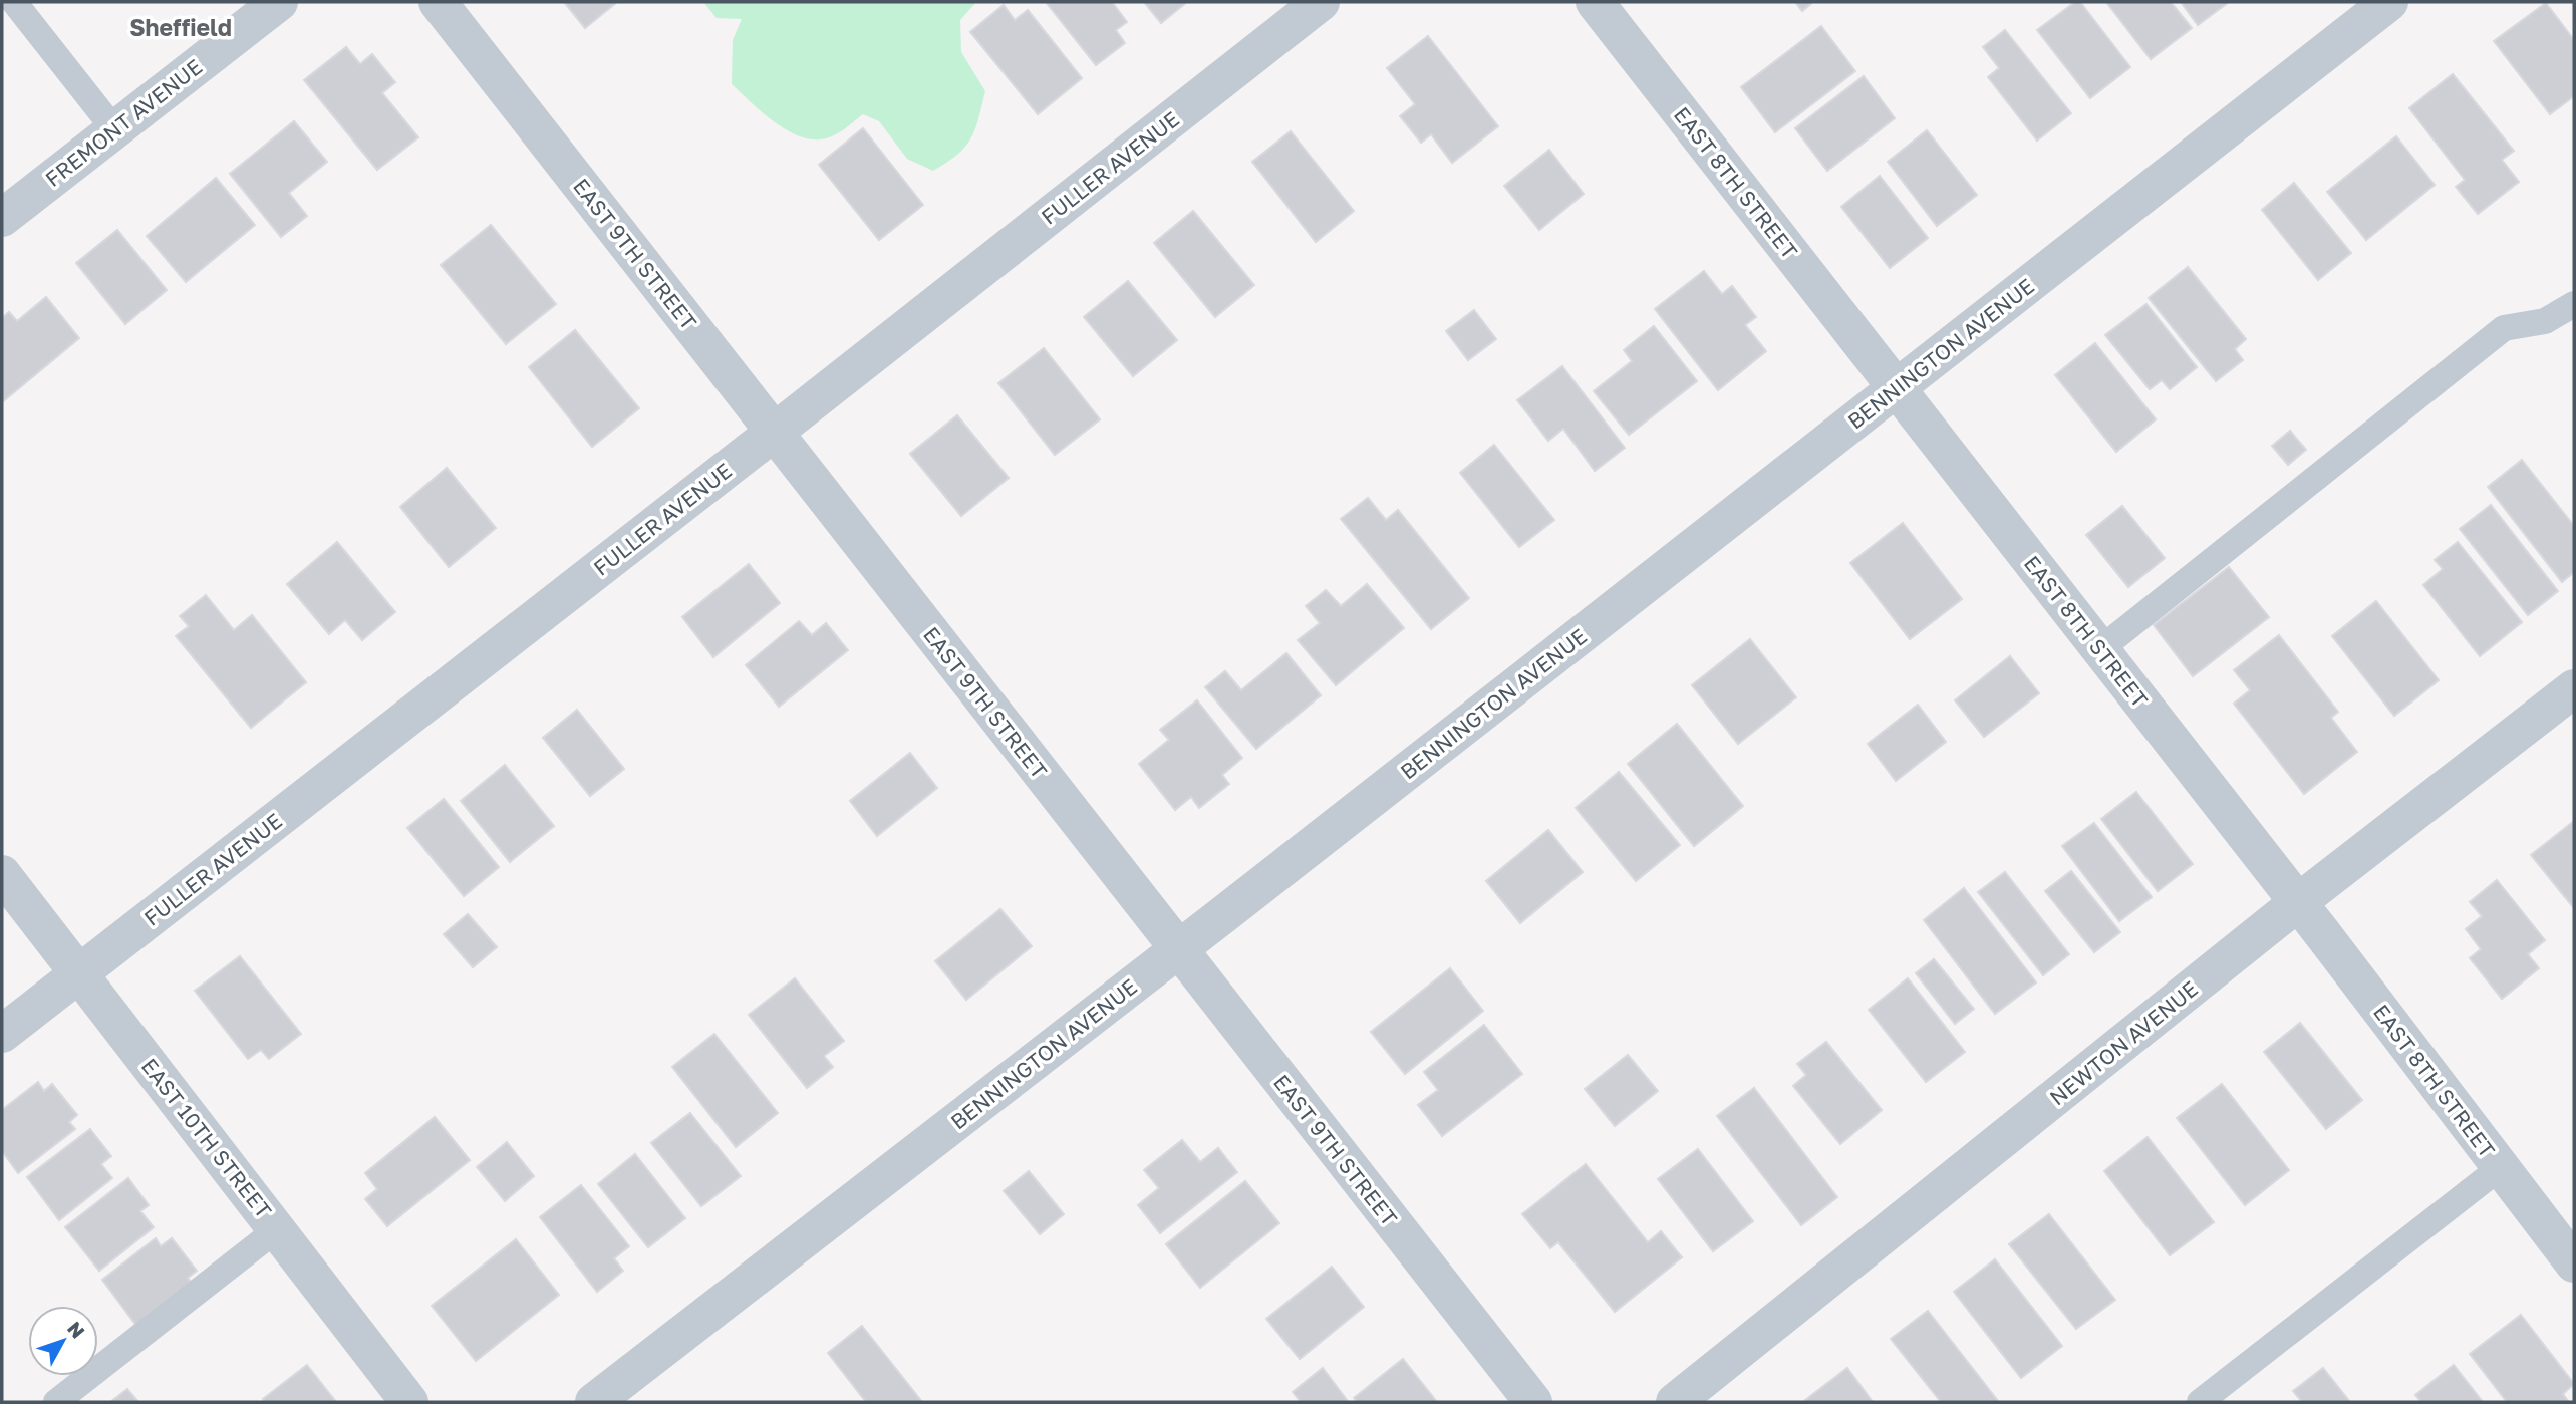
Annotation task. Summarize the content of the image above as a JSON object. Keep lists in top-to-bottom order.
{
  "streets": {
    "street": [
      "FREMONT AVENUE",
      "FULLER AVENUE",
      "EAST 8TH STREET",
      "EAST 9TH STREET",
      "BENNINGTON AVENUE",
      "NEWTON AVENUE",
      "EAST 10TH STREET"
    ]
  },
  "crossings": [
    ["FULLER AVENUE", "EAST 9TH STREET"],
    ["FULLER AVENUE", "EAST 10TH STREET"],
    ["EAST 8TH STREET", "BENNINGTON AVENUE"],
    ["EAST 8TH STREET", "NEWTON AVENUE"],
    ["EAST 9TH STREET", "BENNINGTON AVENUE"]
  ],
  "districts": ["Sheffield"],
  "north": "top right"
}
